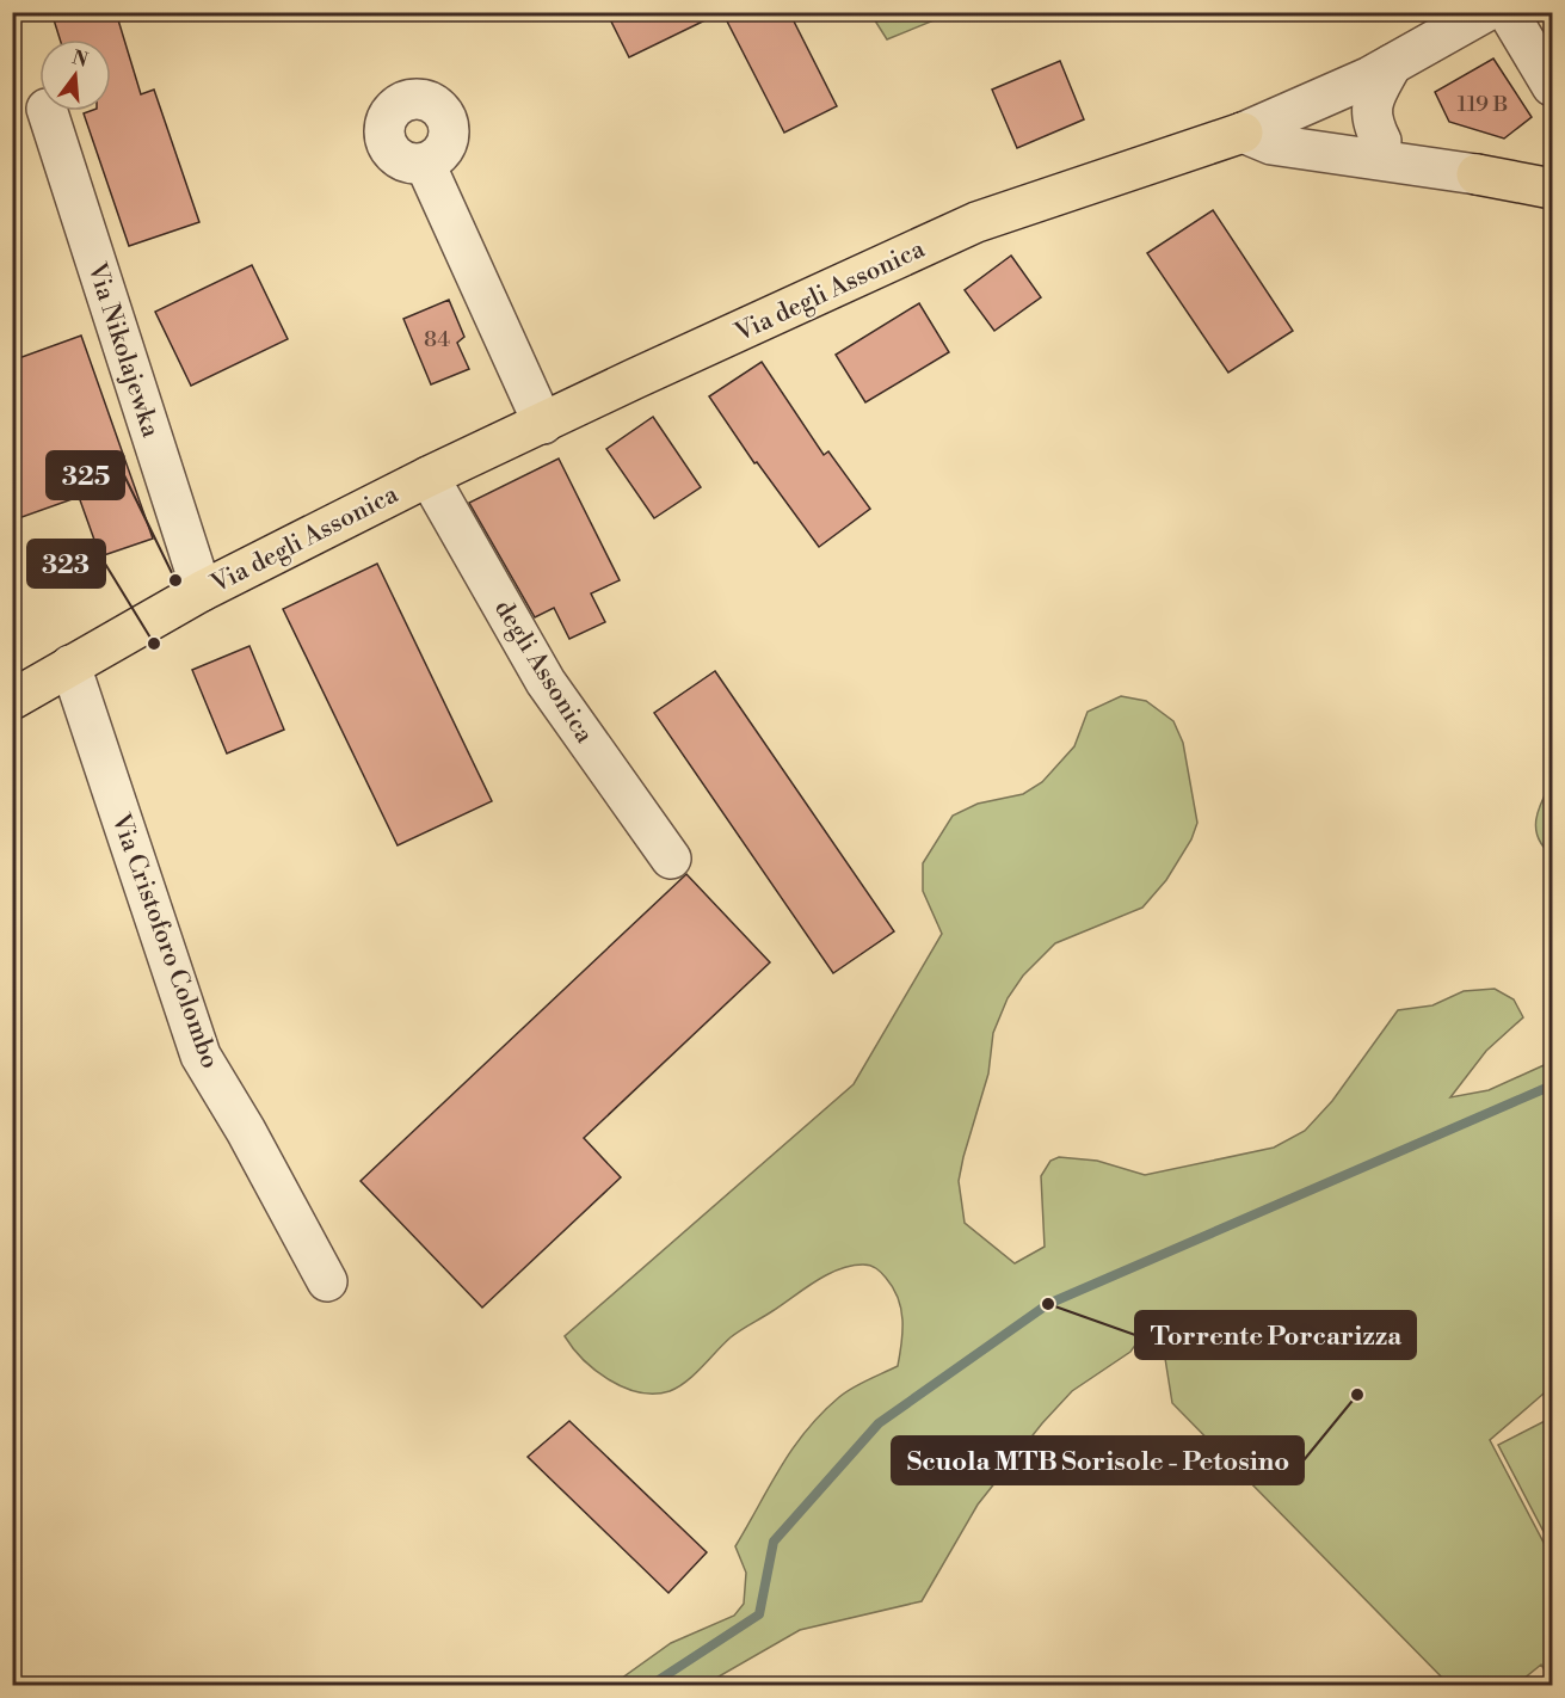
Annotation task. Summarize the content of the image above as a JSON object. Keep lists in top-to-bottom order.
{
  "streets": {
    "main road": ["Via degli Assonica"],
    "street": ["Via Nikolajewka", "degli Assonica", "Via Cristoforo Colombo"]
  },
  "crossings": [
    ["Via degli Assonica", "Via Nikolajewka"],
    ["Via degli Assonica", "degli Assonica"],
    ["Via degli Assonica", "Via Cristoforo Colombo"]
  ],
  "places": [
    "325",
    "323",
    "Torrente Porcarizza",
    "Scuola MTB Sorisole - Petosino"
  ],
  "house_numbers": ["119 B", "84"],
  "north": "top"
}
